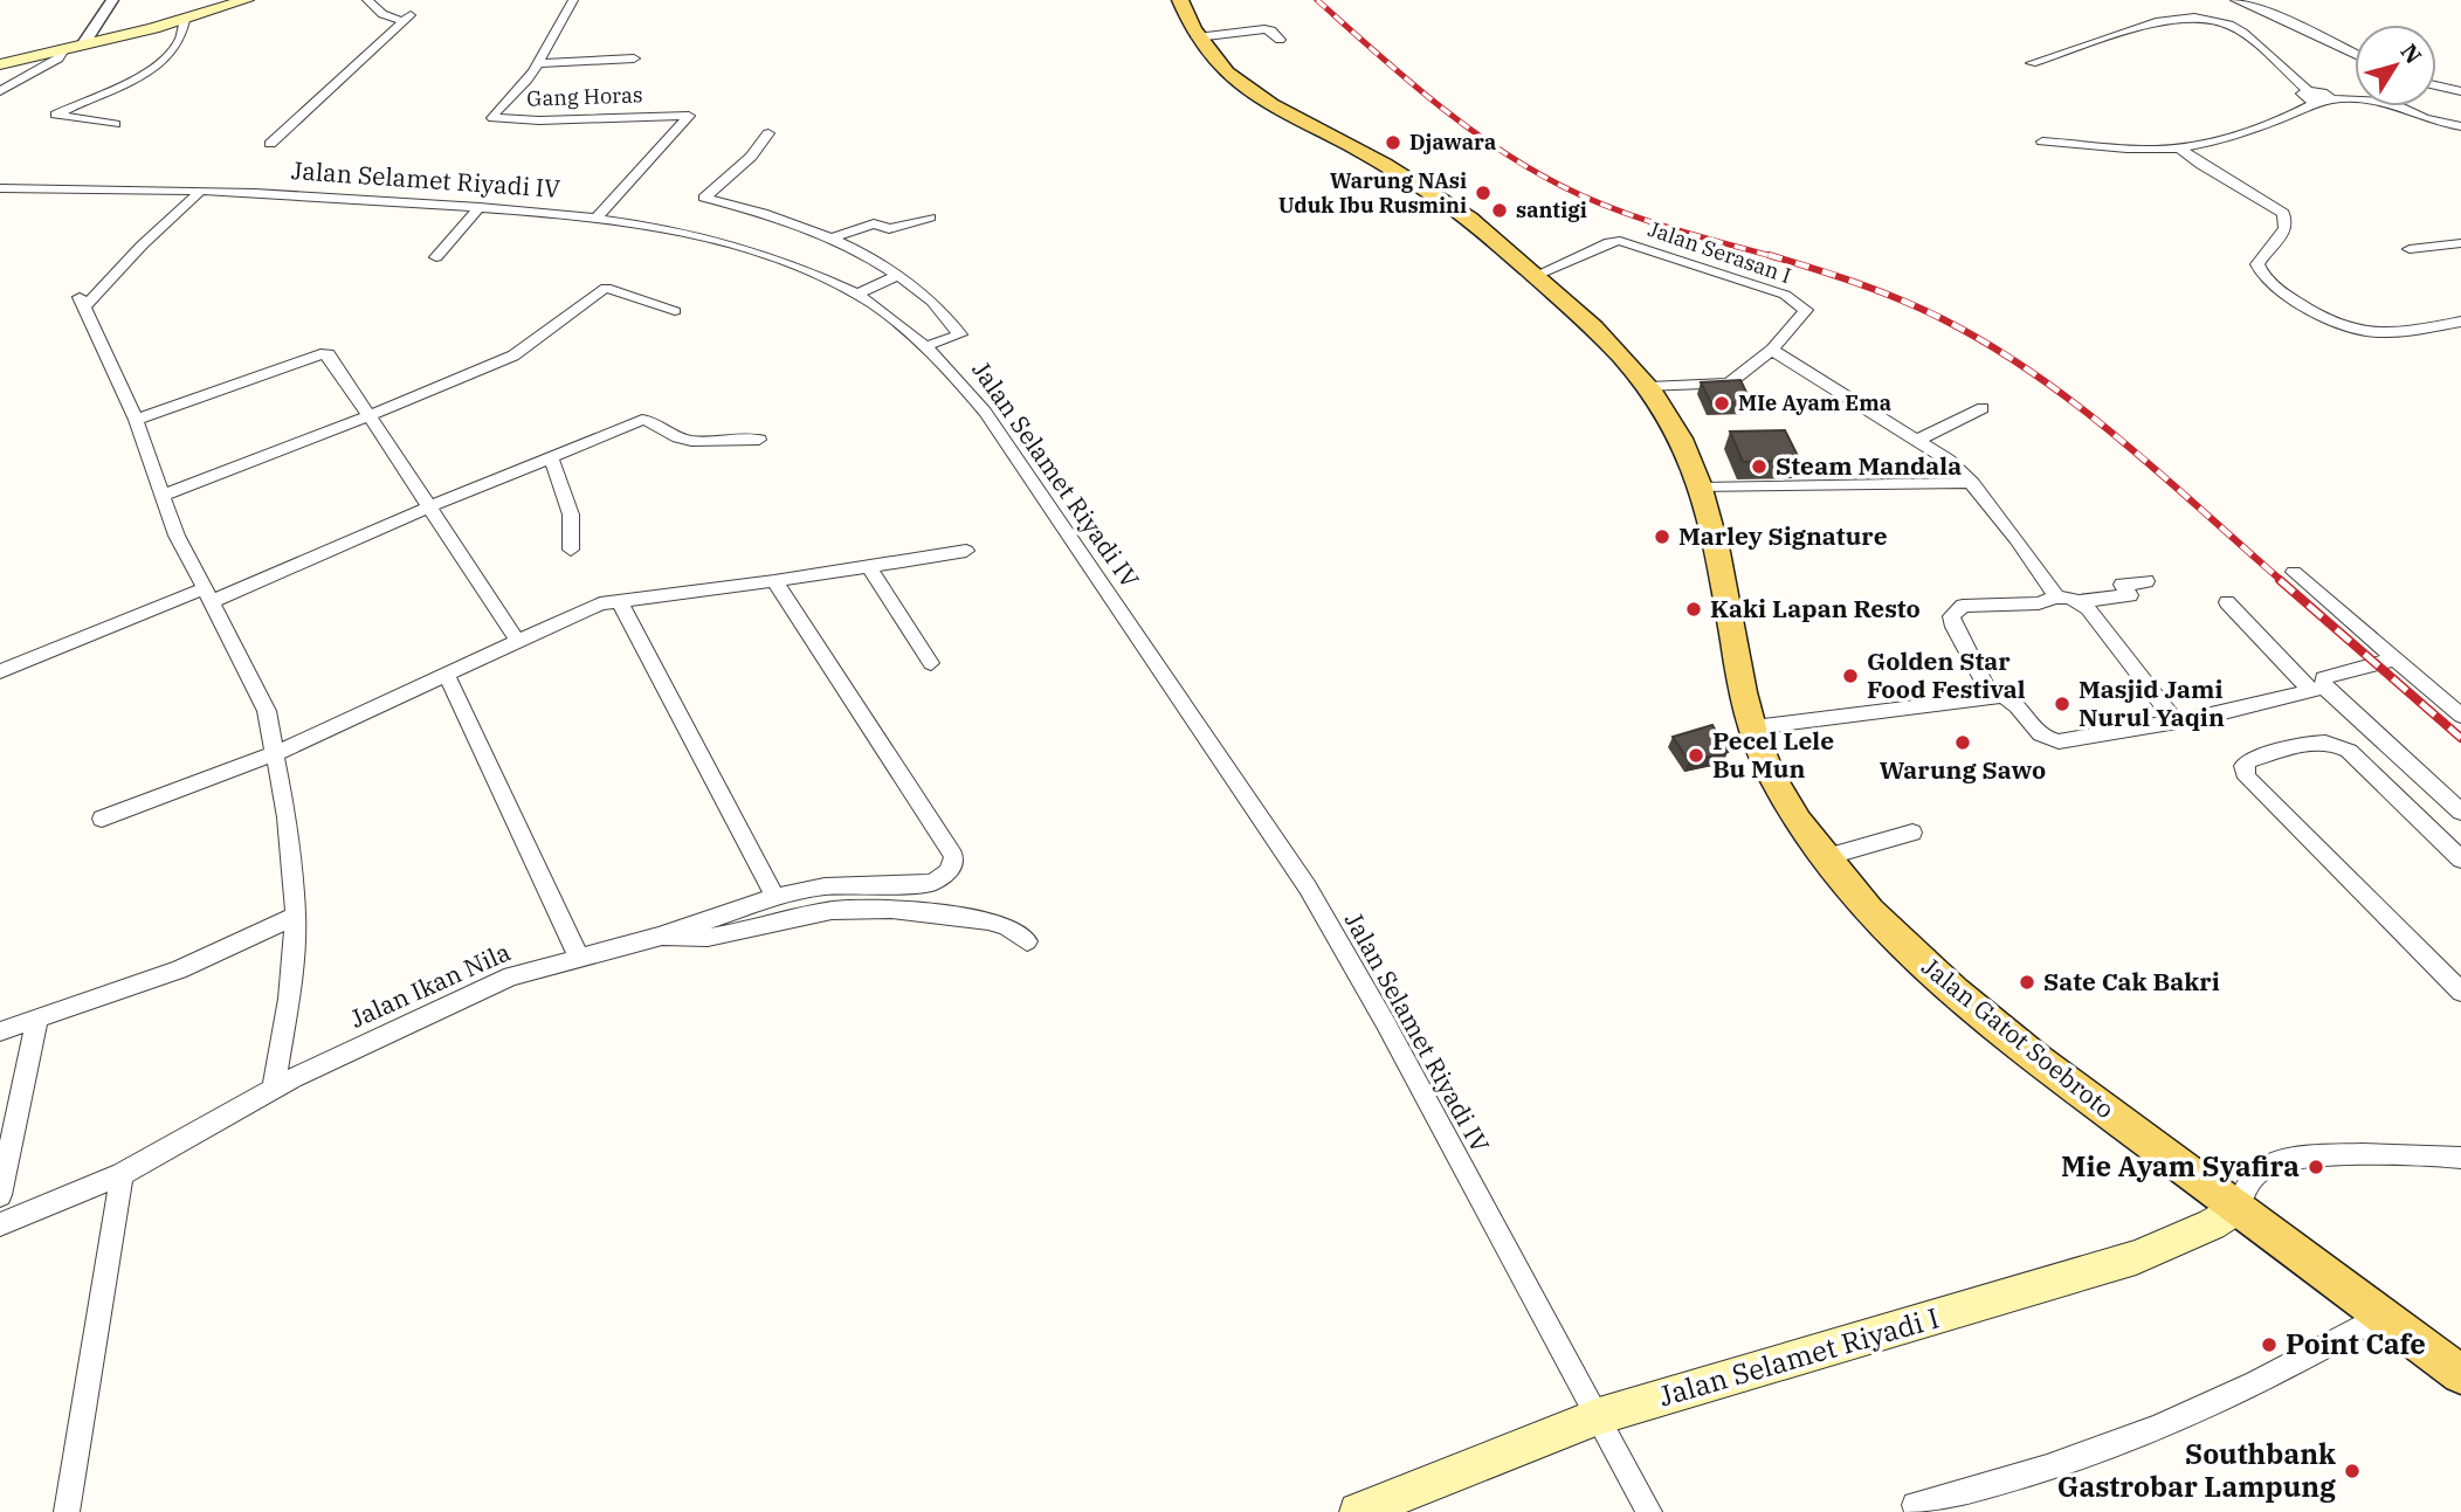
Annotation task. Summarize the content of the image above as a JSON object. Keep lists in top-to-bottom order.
{
  "streets": {
    "main road": ["Jalan Gatot Soebroto", "Jalan Selamet Riyadi I"],
    "street": [
      "Gang Horas",
      "Jalan Selamet Riyadi IV",
      "Jalan Serasan I",
      "Jalan Ikan Nila"
    ]
  },
  "crossings": [
    ["Gang Horas", "Jalan Selamet Riyadi IV"],
    ["Jalan Selamet Riyadi IV", "Jalan Selamet Riyadi I"],
    ["Jalan Serasan I", "Jalan Gatot Soebroto"],
    ["Jalan Gatot Soebroto", "Jalan Selamet Riyadi I"]
  ],
  "places": [
    "Djawara",
    "Warung NAsi Uduk Ibu Rusmini",
    "santigi",
    "MIe Ayam Ema",
    "Steam Mandala",
    "Marley Signature",
    "Kaki Lapan Resto",
    "Golden Star Food Festival",
    "Masjid Jami Nurul Yaqin",
    "Warung Sawo",
    "Pecel Lele Bu Mun",
    "Sate Cak Bakri",
    "Mie Ayam Syafira",
    "Point Cafe",
    "Southbank Gastrobar Lampung"
  ],
  "north": "top right"
}
